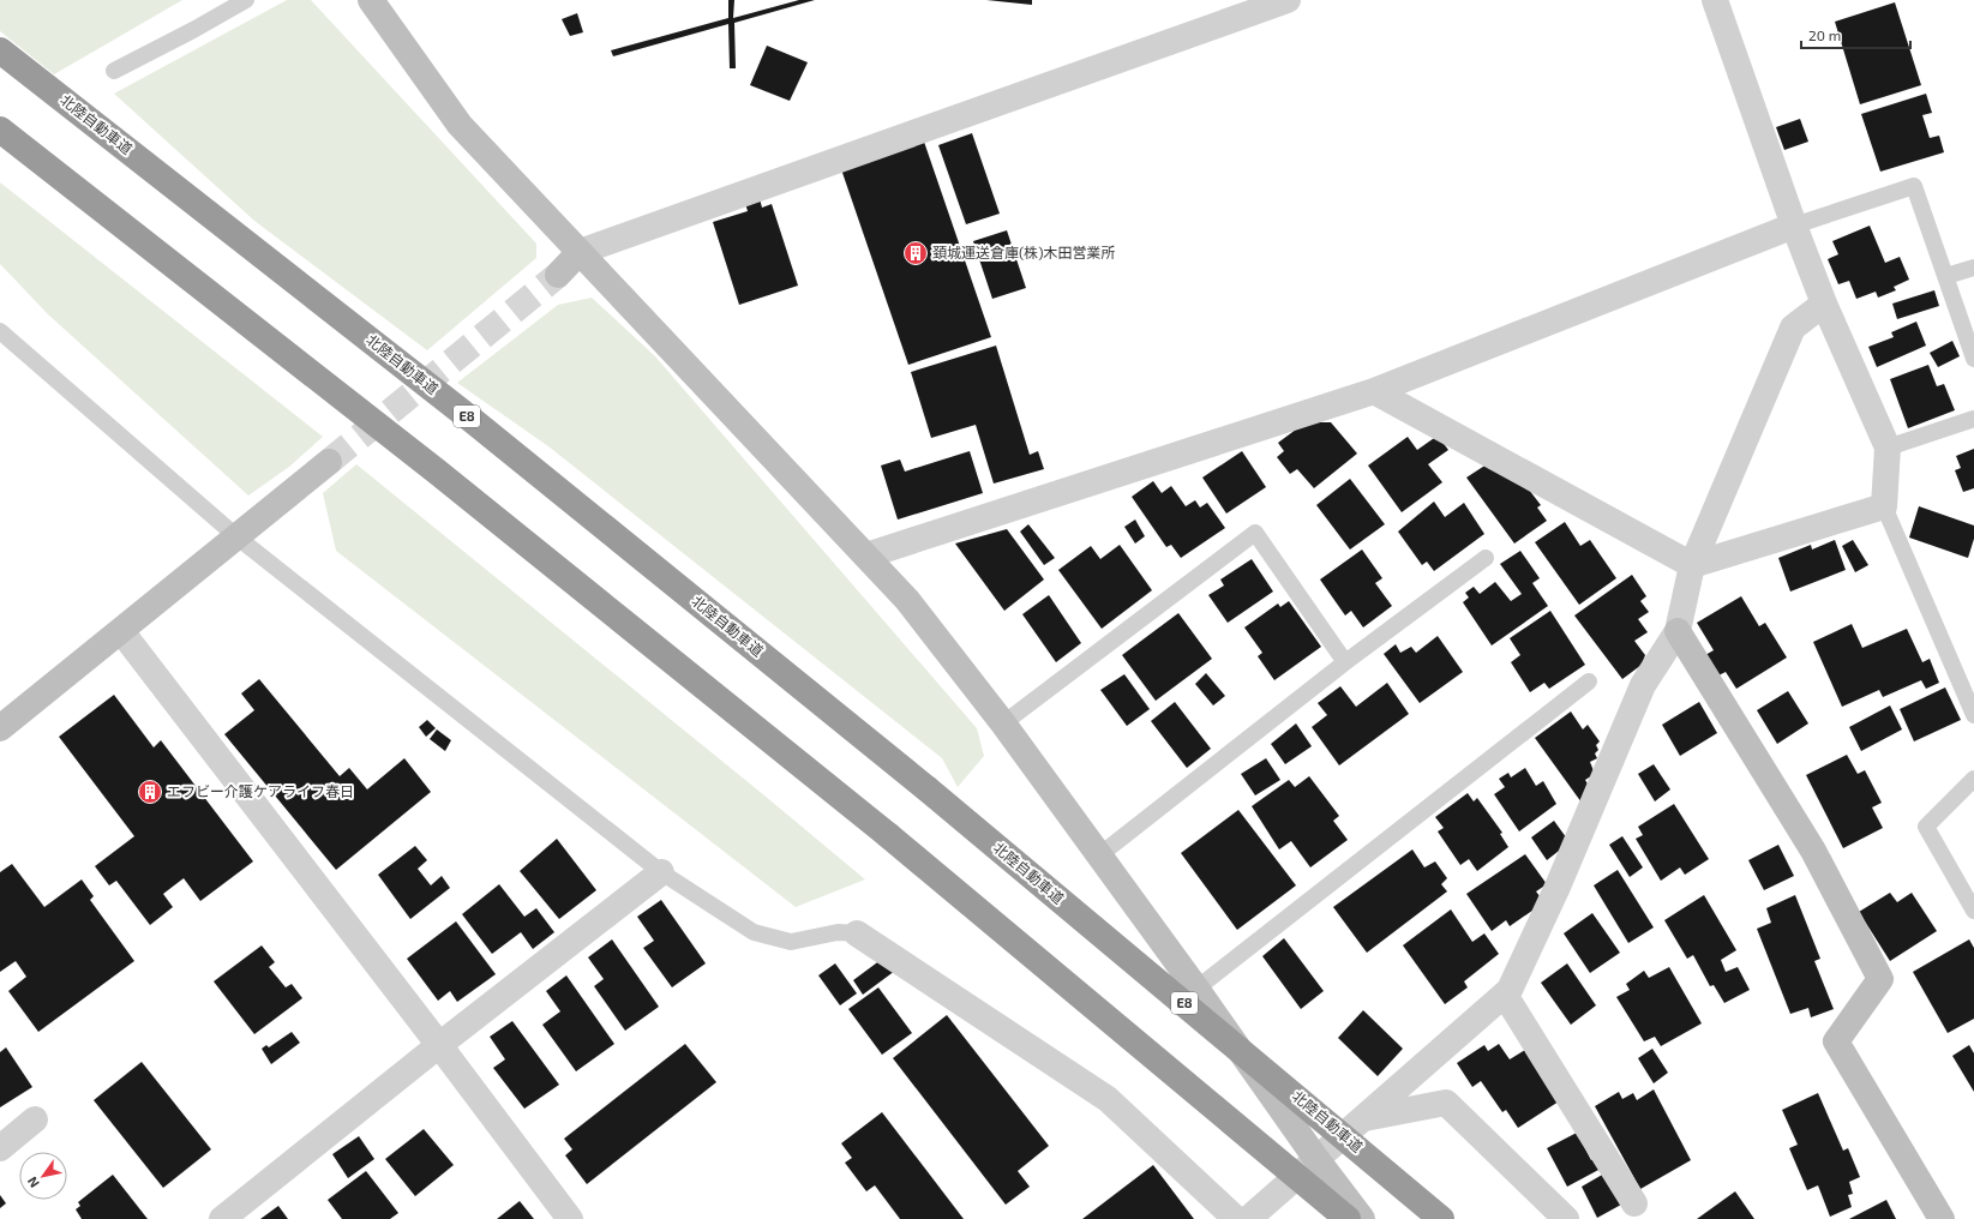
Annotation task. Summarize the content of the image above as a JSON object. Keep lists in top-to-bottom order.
{
  "streets": {
    "highway": ["北陸自動車道", "E8"]
  },
  "places": {
    "building": ["頚城運送倉庫(株)木田営業所", "エフビー介護ケアライフ春日"]
  },
  "scale_bar": "20 m",
  "north": "bottom left"
}
